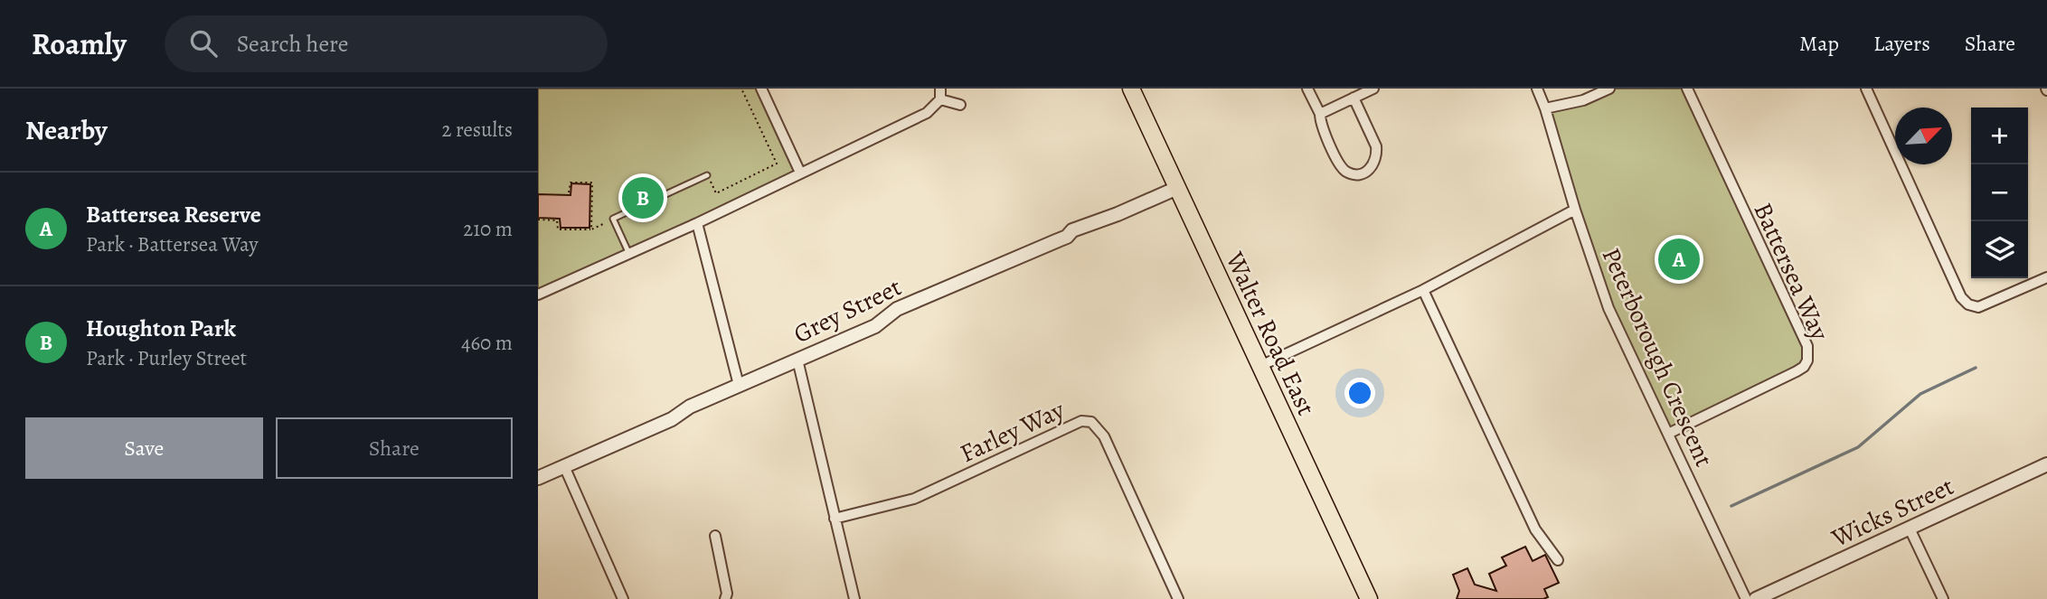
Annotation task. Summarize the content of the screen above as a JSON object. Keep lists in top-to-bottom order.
{
  "streets": {
    "main road": ["Walter Road East"],
    "street": [
      "Battersea Way",
      "Grey Street",
      "Peterborough Crescent",
      "Farley Way",
      "Wicks Street"
    ]
  },
  "crossings": [
    ["Battersea Way", "Peterborough Crescent"],
    ["Grey Street", "Walter Road East"]
  ],
  "north": "top right",
  "page": {
    "header": "Roamly",
    "search": "Search here",
    "nav": ["Map", "Layers", "Share"],
    "heading": ["Nearby", "2 results"],
    "map_buttons": ["+", "−"],
    "list": [
      {
        "mark": "A",
        "name": "Battersea Reserve",
        "note": "Park · Battersea Way",
        "value": "210 m"
      },
      {
        "mark": "B",
        "name": "Houghton Park",
        "note": "Park · Purley Street",
        "value": "460 m"
      }
    ],
    "pins": ["B", "A"],
    "buttons": ["Save", "Share"]
  }
}
